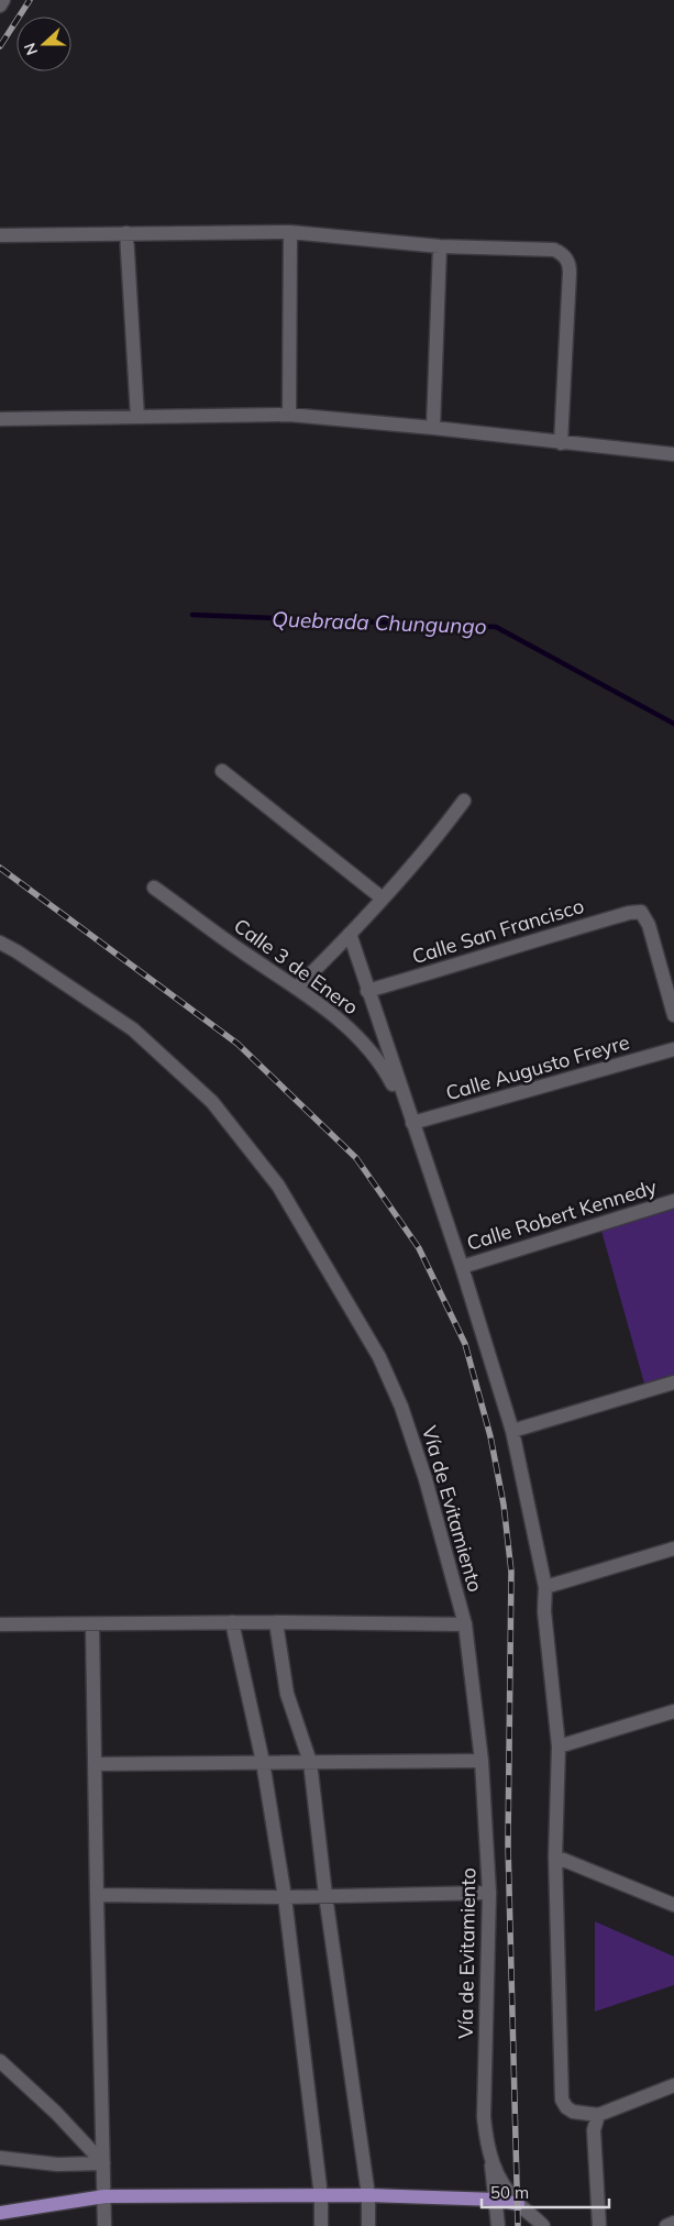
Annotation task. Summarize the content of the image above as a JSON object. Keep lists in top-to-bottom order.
{
  "streets": {
    "street": [
      "Calle San Francisco",
      "Calle 3 de Enero",
      "Calle Augusto Freyre",
      "Calle Robert Kennedy",
      "Vía de Evitamiento"
    ]
  },
  "crossings": [
    ["Calle 3 de Enero", "Calle Augusto Freyre"]
  ],
  "water": ["Quebrada Chungungo"],
  "scale_bar": "50 m",
  "north": "left"
}
